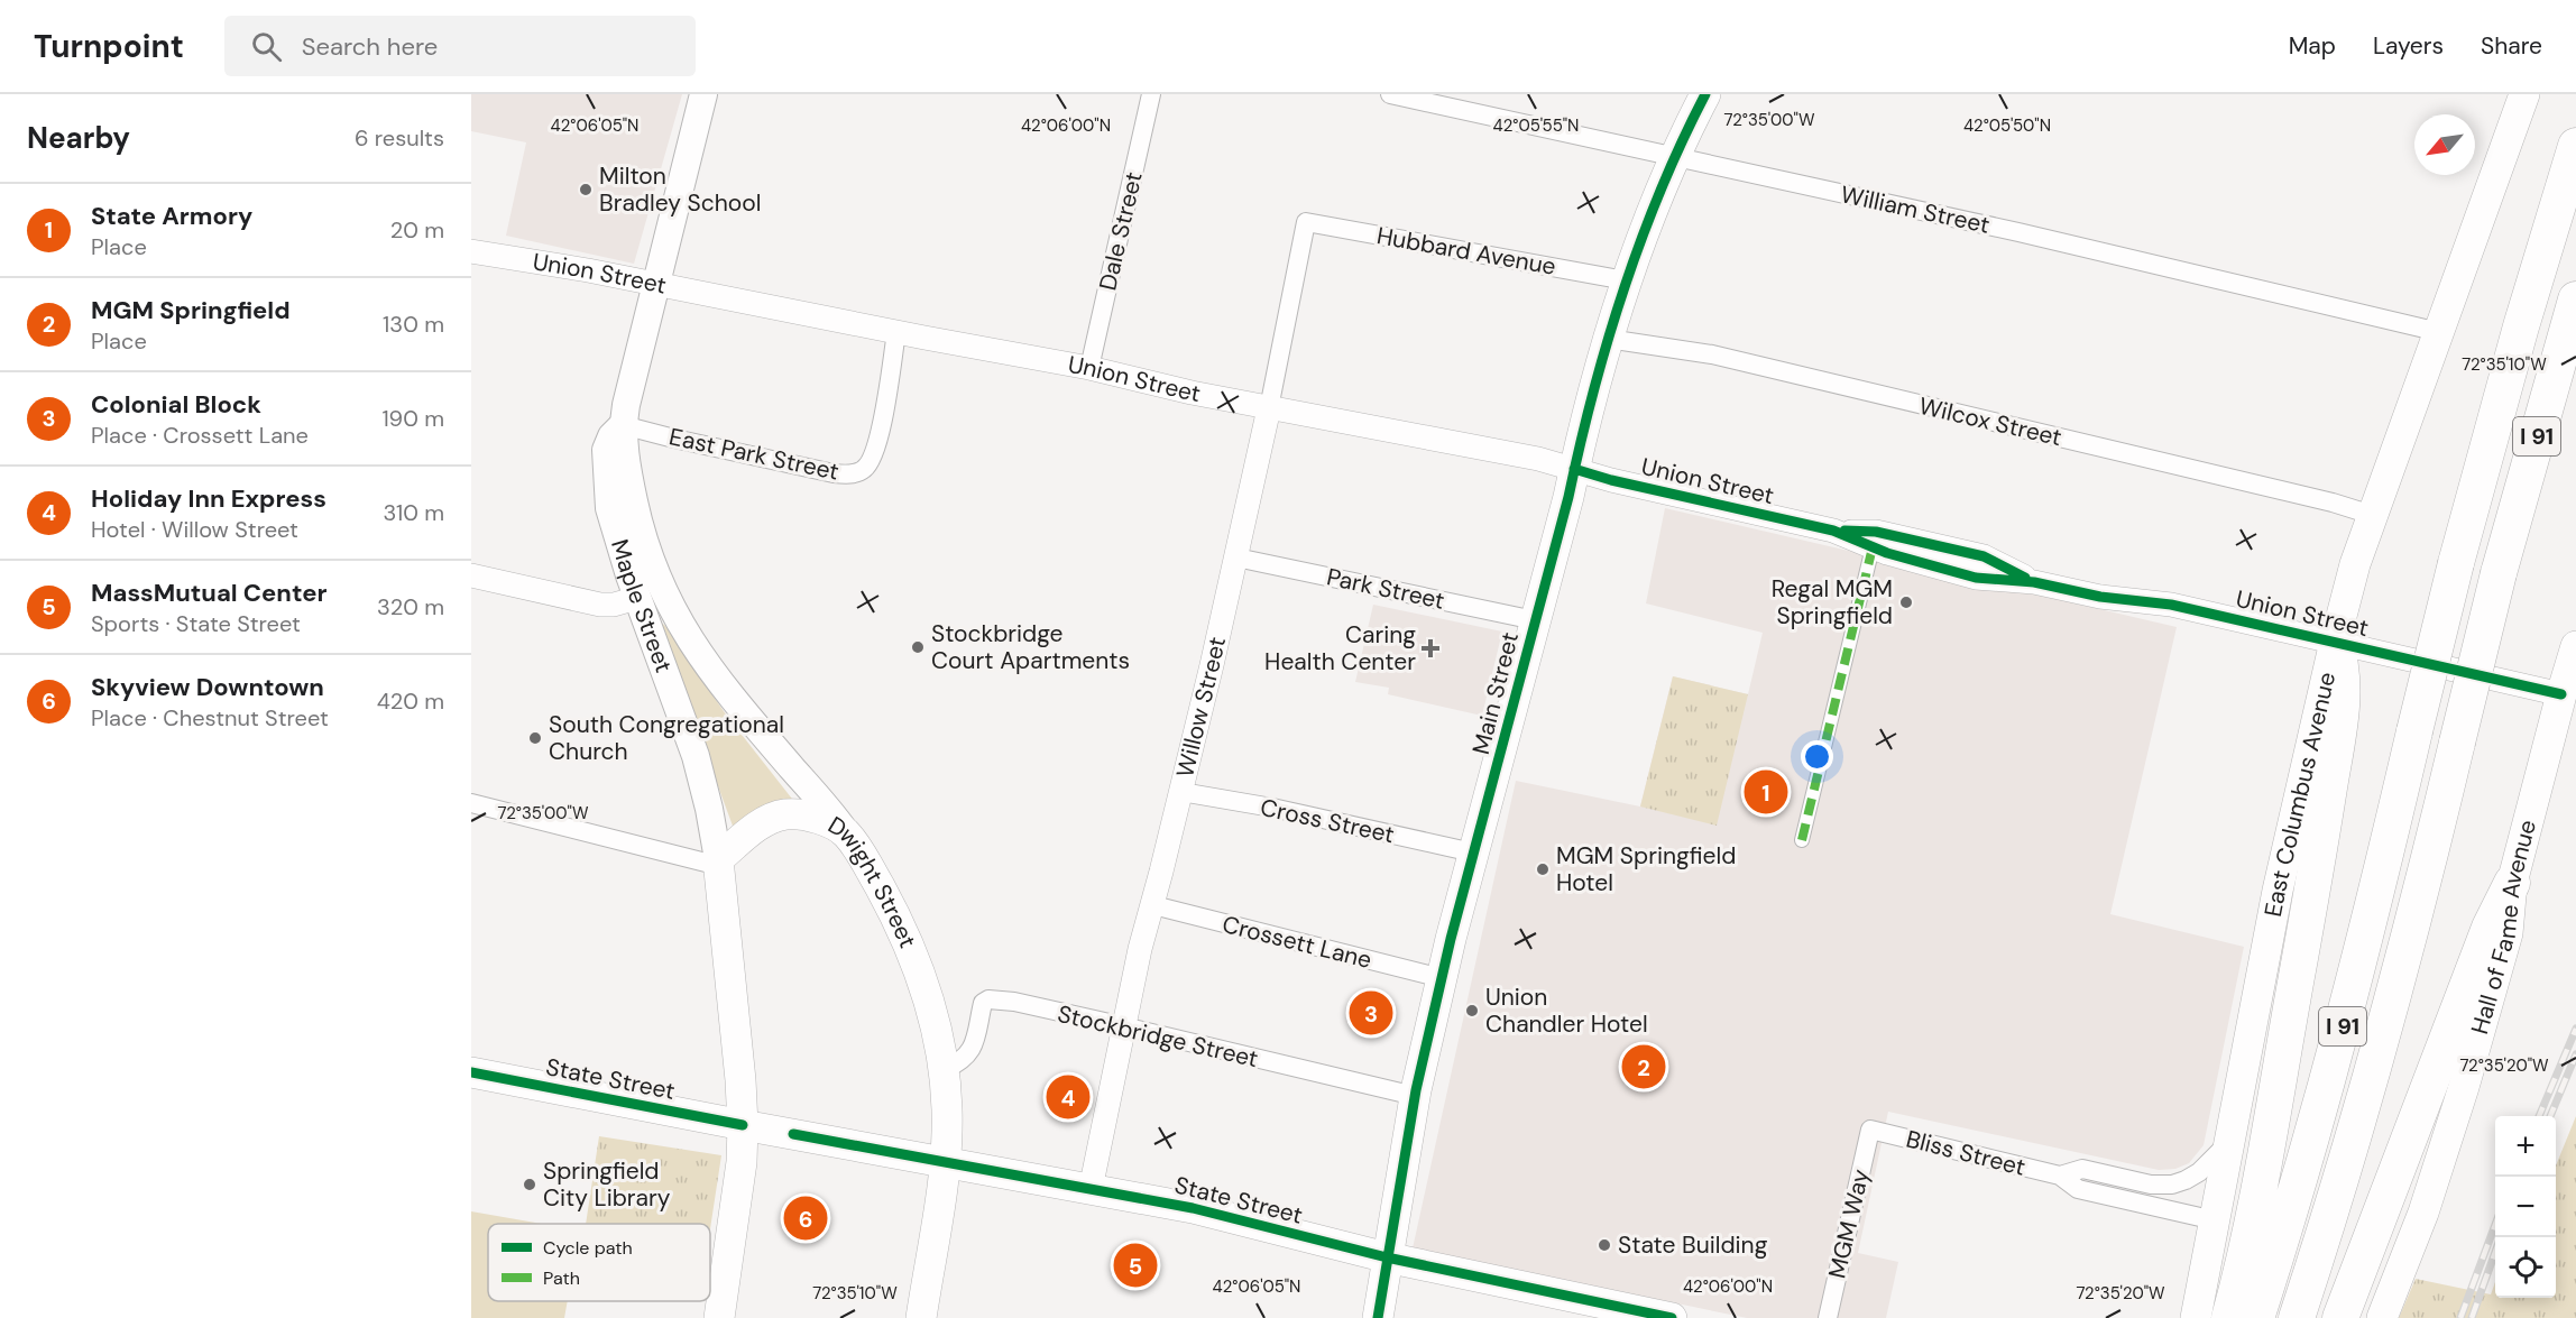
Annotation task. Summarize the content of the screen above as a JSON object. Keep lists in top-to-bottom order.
{
  "streets": {
    "highway": ["I 91"],
    "main road": [
      "Maple Street",
      "Main Street",
      "East Columbus Avenue",
      "Dwight Street",
      "Hall of Fame Avenue",
      "State Street"
    ],
    "street": [
      "William Street",
      "Dale Street",
      "Hubbard Avenue",
      "Union Street",
      "Wilcox Street",
      "East Park Street",
      "Park Street",
      "Willow Street",
      "Cross Street",
      "Crossett Lane",
      "Stockbridge Street",
      "Bliss Street",
      "MGM Way"
    ]
  },
  "crossings": [
    ["William Street", "Main Street"],
    ["William Street", "East Columbus Avenue"],
    ["Dale Street", "Union Street"],
    ["Hubbard Avenue", "Main Street"],
    ["Hubbard Avenue", "Willow Street"],
    ["Union Street", "East Park Street"],
    ["Union Street", "Maple Street"],
    ["Union Street", "Main Street"],
    ["Union Street", "Willow Street"],
    ["Union Street", "East Columbus Avenue"],
    ["Union Street", "Hall of Fame Avenue"],
    ["Wilcox Street", "Main Street"],
    ["Wilcox Street", "East Columbus Avenue"],
    ["East Park Street", "Maple Street"],
    ["East Park Street", "Dwight Street"],
    ["Park Street", "Main Street"],
    ["Park Street", "Willow Street"],
    ["Maple Street", "Dwight Street"],
    ["Maple Street", "State Street"],
    ["Main Street", "Cross Street"],
    ["Main Street", "Crossett Lane"],
    ["Main Street", "Stockbridge Street"],
    ["Main Street", "State Street"],
    ["Willow Street", "Cross Street"],
    ["Willow Street", "Crossett Lane"],
    ["Willow Street", "Stockbridge Street"],
    ["Willow Street", "State Street"],
    ["East Columbus Avenue", "Bliss Street"],
    ["Dwight Street", "Stockbridge Street"],
    ["Dwight Street", "State Street"],
    ["Bliss Street", "MGM Way"]
  ],
  "places": {
    "other": [
      "Milton Bradley School",
      "Regal MGM Springfield",
      "Stockbridge Court Apartments",
      "South Congregational Church",
      "MGM Springfield Hotel",
      "Union Chandler Hotel",
      "Springfield City Library",
      "State Building"
    ],
    "health": ["Caring Health Center"]
  },
  "legend": ["Cycle path", "Path"],
  "north": "bottom left",
  "page": {
    "header": "Turnpoint",
    "search": "Search here",
    "nav": ["Map", "Layers", "Share"],
    "heading": ["Nearby", "6 results"],
    "list": [
      {
        "mark": "1",
        "name": "State Armory",
        "note": "Place",
        "value": "20 m"
      },
      {
        "mark": "2",
        "name": "MGM Springfield",
        "note": "Place",
        "value": "130 m"
      },
      {
        "mark": "3",
        "name": "Colonial Block",
        "note": "Place · Crossett Lane",
        "value": "190 m"
      },
      {
        "mark": "4",
        "name": "Holiday Inn Express",
        "note": "Hotel · Willow Street",
        "value": "310 m"
      },
      {
        "mark": "5",
        "name": "MassMutual Center",
        "note": "Sports · State Street",
        "value": "320 m"
      },
      {
        "mark": "6",
        "name": "Skyview Downtown",
        "note": "Place · Chestnut Street",
        "value": "420 m"
      }
    ],
    "pins": [
      "1",
      "3",
      "2",
      "4",
      "6",
      "5"
    ],
    "map_buttons": ["+", "−"]
  },
  "coordinates": [
    "72°35'00\"W",
    "42°06'05\"N",
    "42°06'00\"N",
    "42°05'55\"N",
    "42°05'50\"N",
    "72°35'10\"W",
    "72°35'20\"W"
  ]
}
